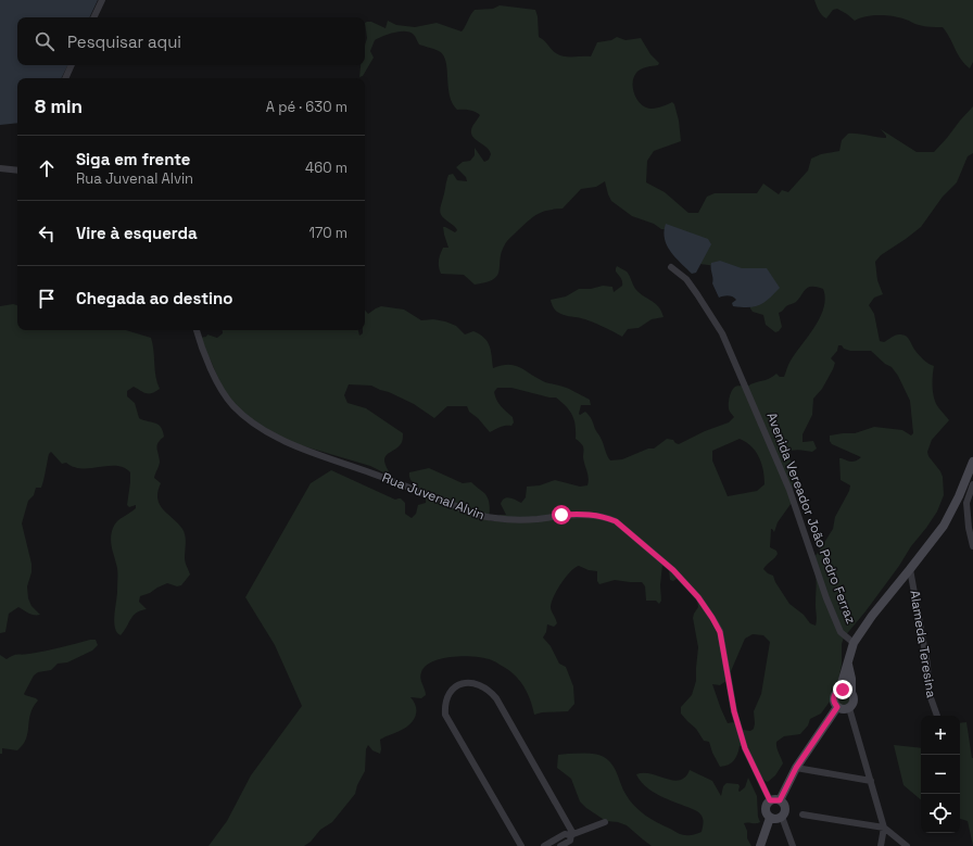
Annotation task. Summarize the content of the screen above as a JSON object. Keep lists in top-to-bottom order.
{
  "streets": {
    "main road": ["Avenida Vereador João Pedro Ferraz"],
    "street": ["Rua Juvenal Alvin", "Alameda Teresina"]
  },
  "crossings": [
    ["Avenida Vereador João Pedro Ferraz", "Alameda Teresina"]
  ],
  "page": {
    "search": "Pesquisar aqui",
    "heading": ["8 min", "A pé · 630 m"],
    "list": [
      ["Siga em frente", "Rua Juvenal Alvin", "460 m"],
      ["Vire à esquerda", "170 m"],
      "Chegada ao destino"
    ],
    "map_buttons": ["+", "−"]
  }
}
